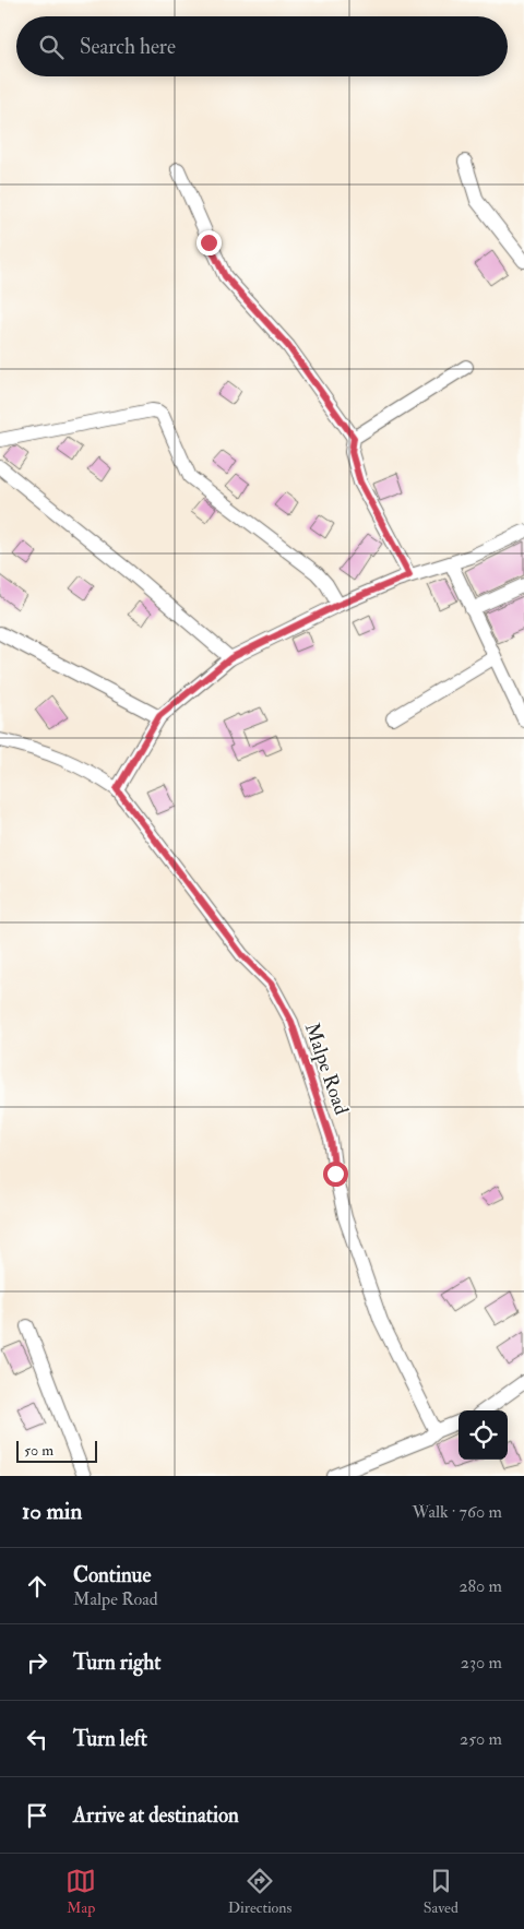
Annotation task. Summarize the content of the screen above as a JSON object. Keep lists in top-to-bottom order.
{
  "streets": {
    "street": ["Malpe Road"]
  },
  "scale_bar": "50 m",
  "page": {
    "search": "Search here",
    "scale": "50 m",
    "heading": ["10 min", "Walk · 760 m"],
    "list": [
      ["Continue", "Malpe Road", "280 m"],
      ["Turn right", "230 m"],
      ["Turn left", "250 m"],
      "Arrive at destination"
    ],
    "nav": ["Map", "Directions", "Saved"]
  }
}
